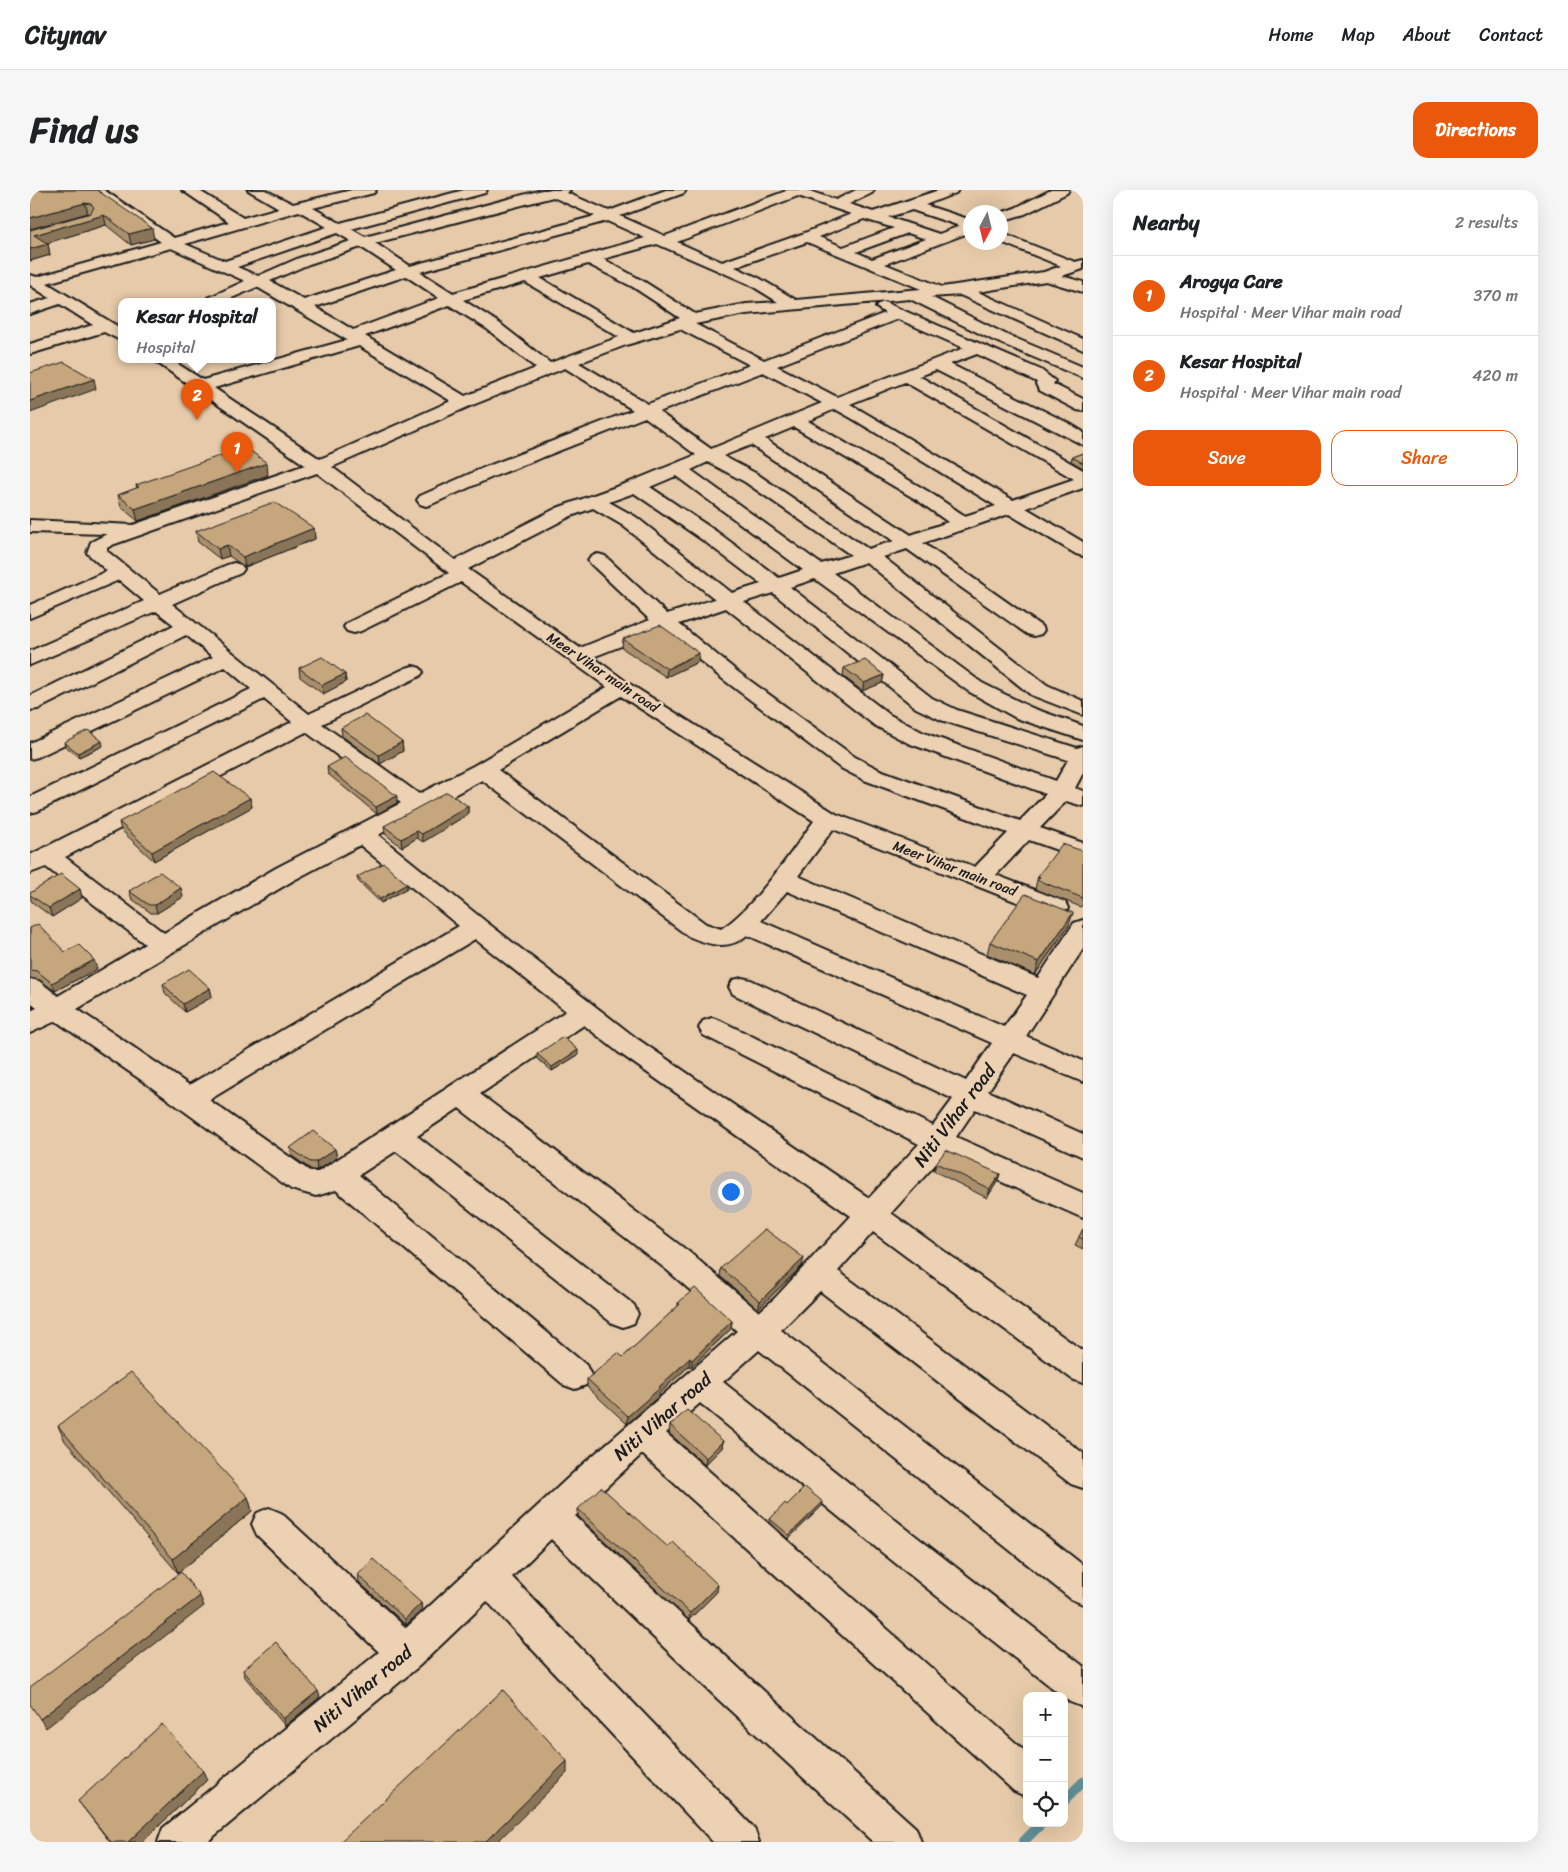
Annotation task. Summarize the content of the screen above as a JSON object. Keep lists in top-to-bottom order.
{
  "streets": {
    "street": ["Meer Vihar main road", "Niti Vihar road"]
  },
  "north": "bottom",
  "page": {
    "header": "Citynav",
    "nav": [
      "Home",
      "Map",
      "About",
      "Contact"
    ],
    "title": "Find us",
    "buttons": [
      "Directions",
      ["Save", "Share"]
    ],
    "heading": ["Nearby", "2 results"],
    "list": [
      {
        "mark": "1",
        "name": "Arogya Care",
        "note": "Hospital · Meer Vihar main road",
        "value": "370 m"
      },
      {
        "mark": "2",
        "name": "Kesar Hospital",
        "note": "Hospital · Meer Vihar main road",
        "value": "420 m"
      }
    ],
    "popup": ["Kesar Hospital", "Hospital"],
    "pins": ["2", "1"],
    "map_buttons": ["+", "−"]
  }
}
